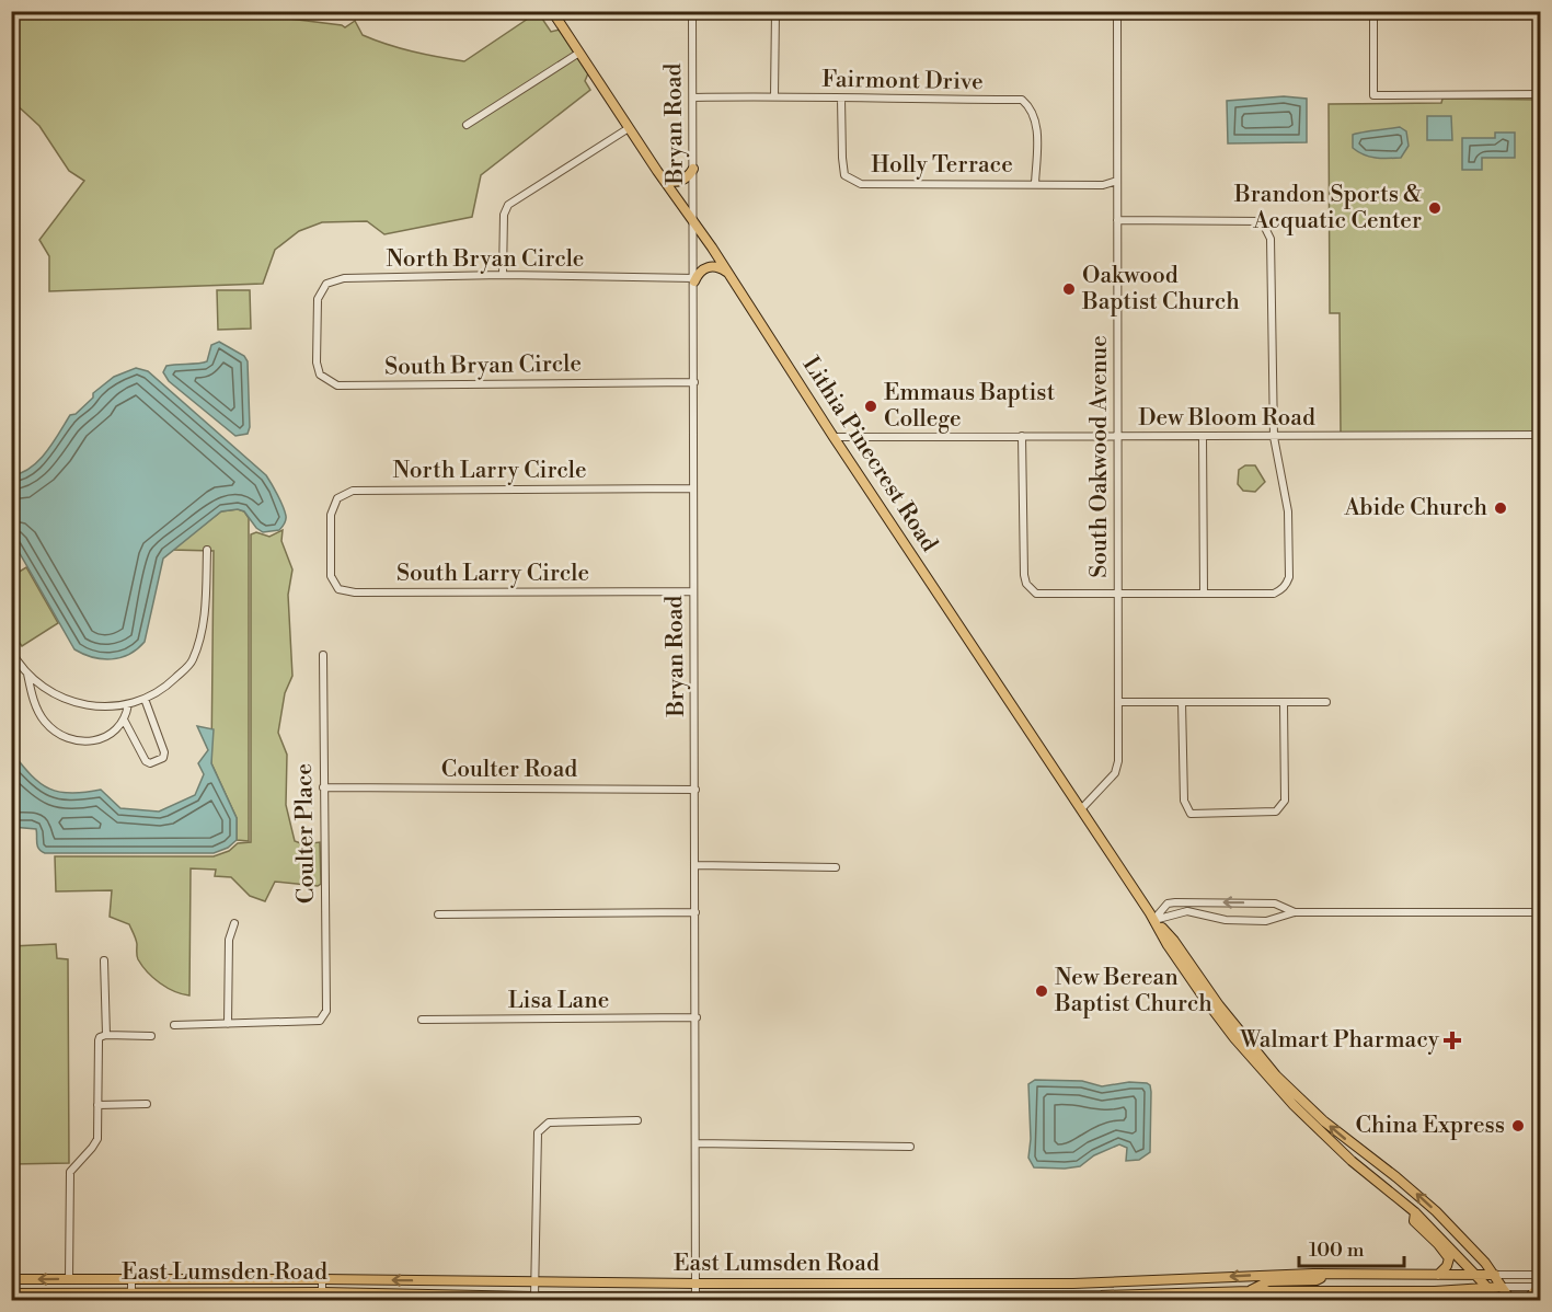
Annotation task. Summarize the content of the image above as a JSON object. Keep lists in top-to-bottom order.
{
  "streets": {
    "main road": ["Lithia Pinecrest Road", "East Lumsden Road"],
    "street": [
      "Fairmont Drive",
      "Bryan Road",
      "Holly Terrace",
      "North Bryan Circle",
      "South Bryan Circle",
      "Dew Bloom Road",
      "South Oakwood Avenue",
      "North Larry Circle",
      "South Larry Circle",
      "Coulter Road",
      "Coulter Place",
      "Lisa Lane"
    ]
  },
  "crossings": [
    ["Fairmont Drive", "Bryan Road"],
    ["Fairmont Drive", "Holly Terrace"],
    ["Bryan Road", "North Bryan Circle"],
    ["Bryan Road", "South Bryan Circle"],
    ["Bryan Road", "Lithia Pinecrest Road"],
    ["Bryan Road", "North Larry Circle"],
    ["Bryan Road", "South Larry Circle"],
    ["Bryan Road", "Coulter Road"],
    ["Bryan Road", "Lisa Lane"],
    ["Bryan Road", "East Lumsden Road"],
    ["Holly Terrace", "South Oakwood Avenue"],
    ["North Bryan Circle", "South Bryan Circle"],
    ["Dew Bloom Road", "Lithia Pinecrest Road"],
    ["Dew Bloom Road", "South Oakwood Avenue"],
    ["Lithia Pinecrest Road", "South Oakwood Avenue"],
    ["Lithia Pinecrest Road", "East Lumsden Road"],
    ["North Larry Circle", "South Larry Circle"],
    ["Coulter Road", "Coulter Place"]
  ],
  "places": {
    "other": [
      "Brandon Sports & Acquatic Center",
      "Oakwood Baptist Church",
      "Emmaus Baptist College",
      "Abide Church",
      "New Berean Baptist Church",
      "China Express"
    ],
    "health": ["Walmart Pharmacy"]
  },
  "scale_bar": "100 m"
}
